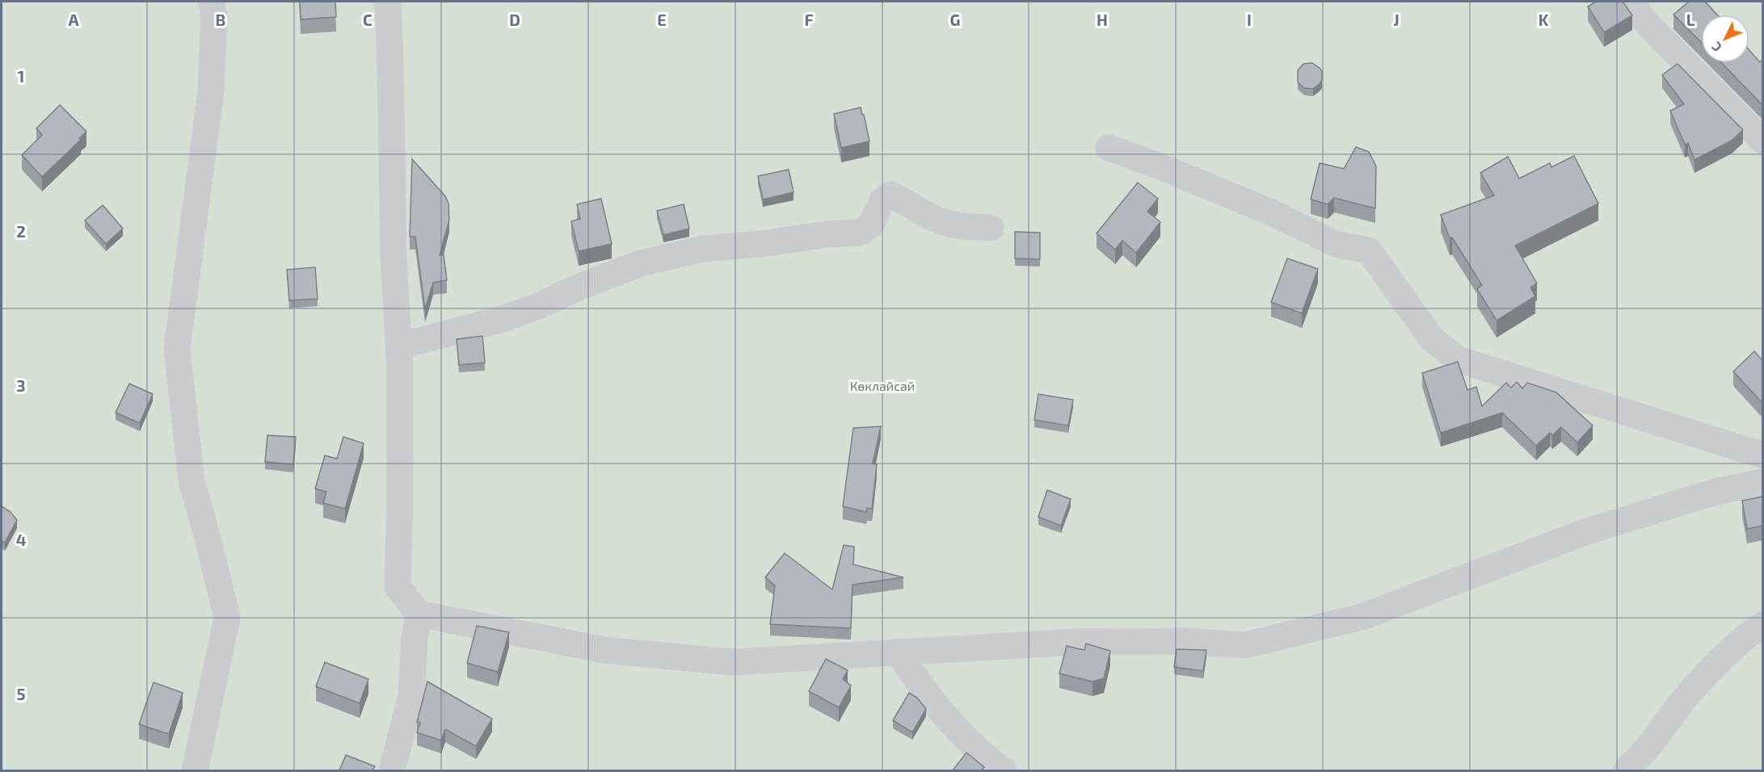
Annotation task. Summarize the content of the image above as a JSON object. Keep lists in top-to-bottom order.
{
  "parks": ["Көклайсай"],
  "north": "bottom left",
  "grid": {
    "columns": [
      "A",
      "B",
      "C",
      "D",
      "E",
      "F",
      "G",
      "H",
      "I",
      "J",
      "K",
      "L"
    ],
    "rows": [
      "1",
      "2",
      "3",
      "4",
      "5"
    ]
  }
}
